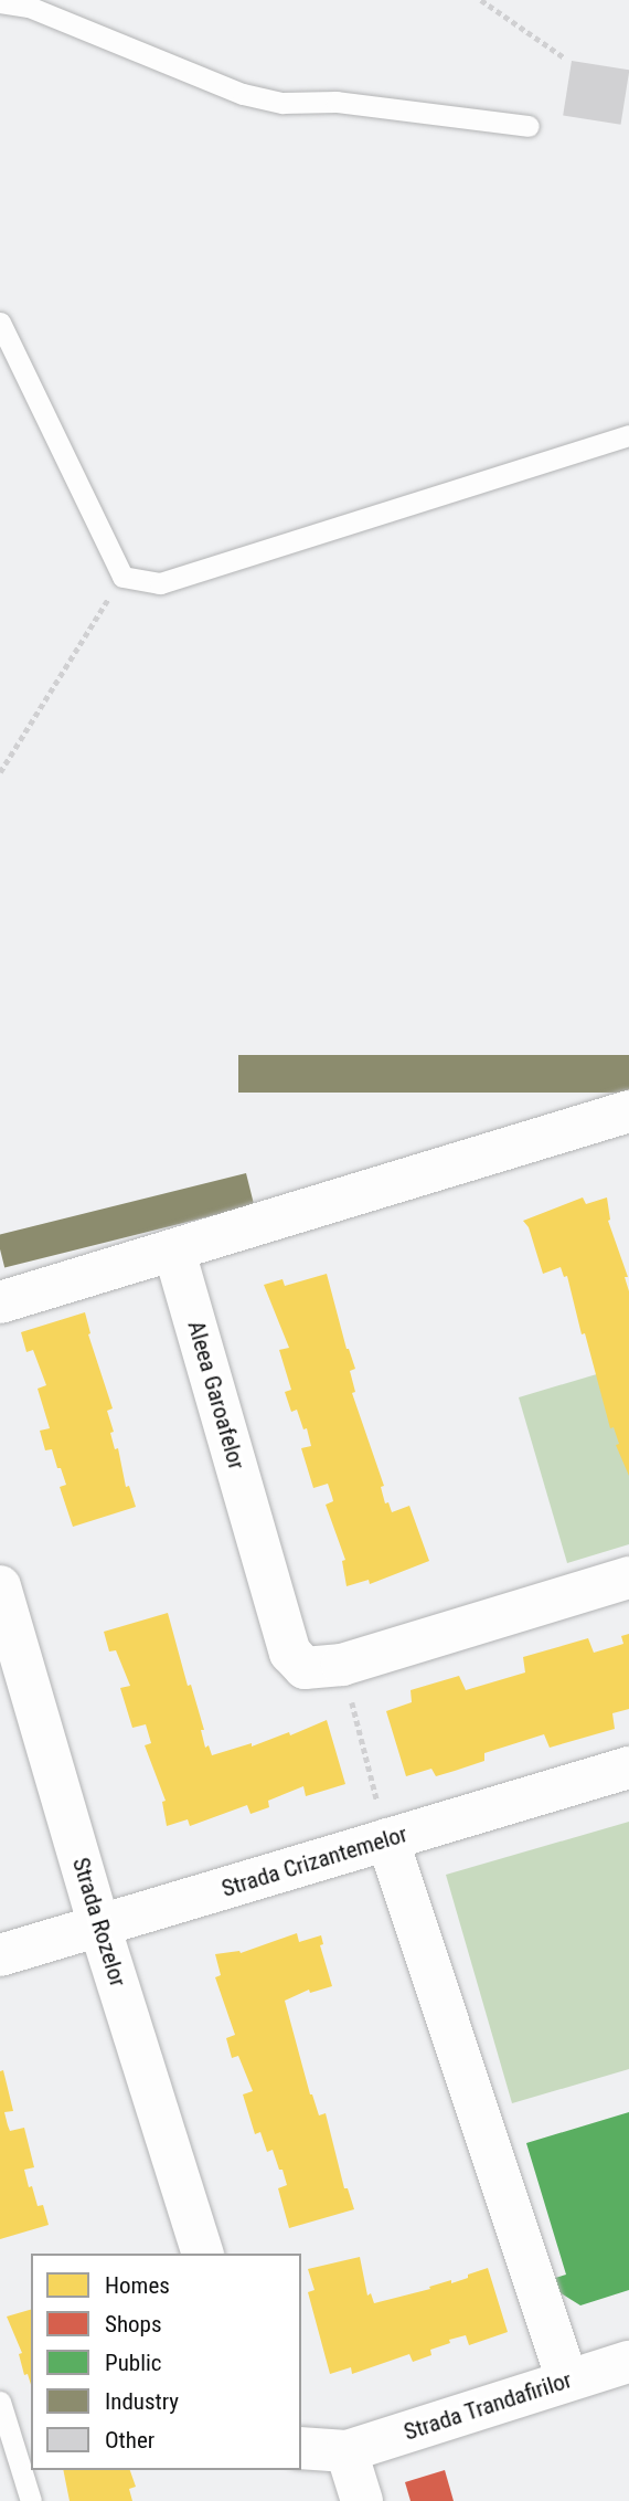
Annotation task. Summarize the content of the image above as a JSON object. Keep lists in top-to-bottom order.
{
  "streets": {
    "street": [
      "Aleea Garoafelor",
      "Strada Crizantemelor",
      "Strada Rozelor",
      "Strada Trandafirilor"
    ]
  },
  "crossings": [
    ["Strada Crizantemelor", "Strada Rozelor"]
  ],
  "legend": [
    "Homes",
    "Shops",
    "Public",
    "Industry",
    "Other"
  ]
}
